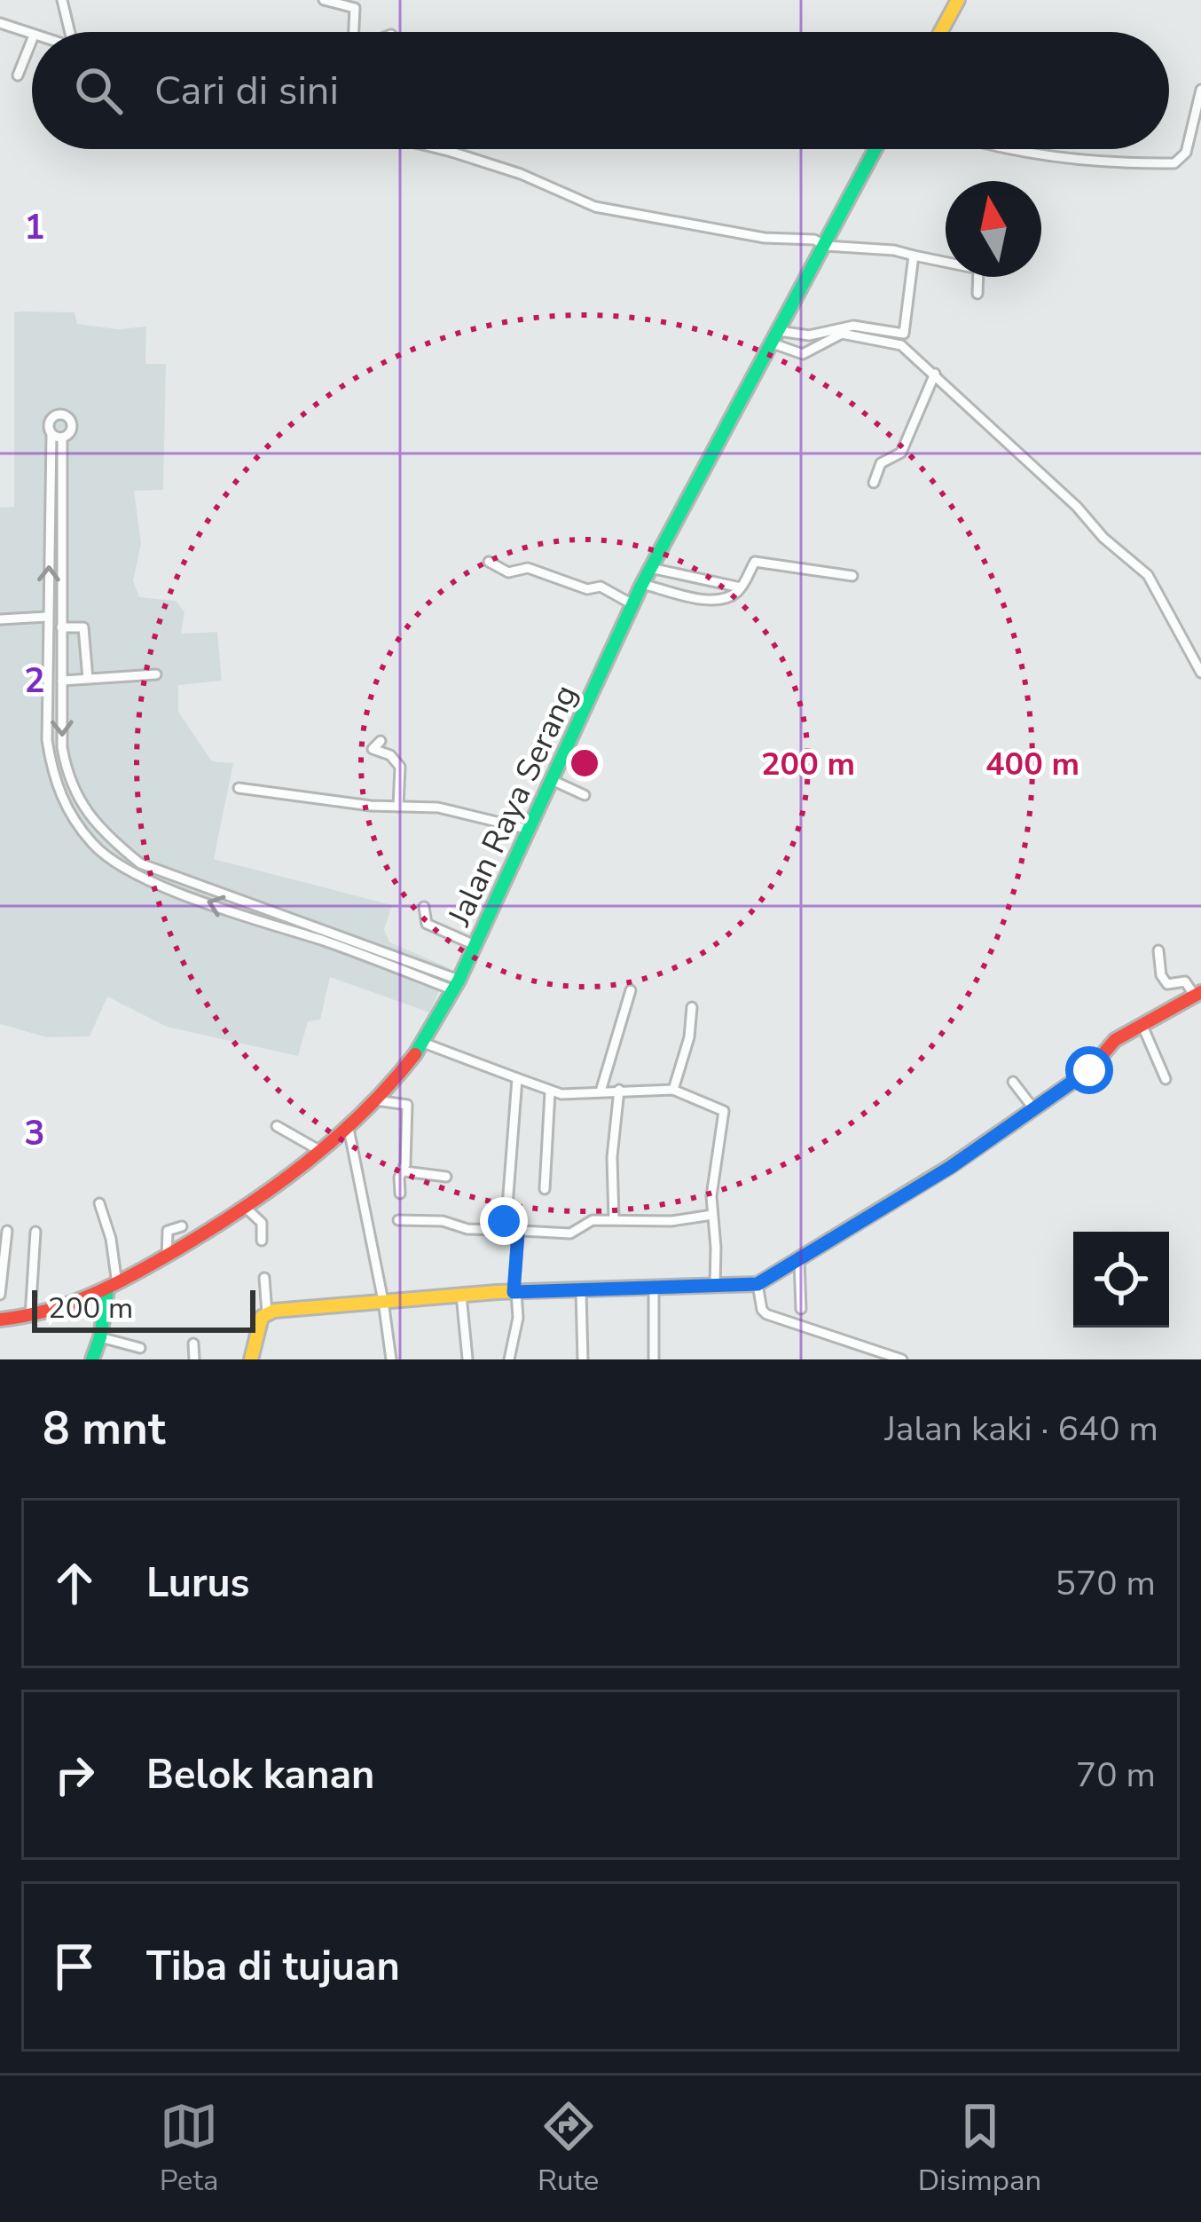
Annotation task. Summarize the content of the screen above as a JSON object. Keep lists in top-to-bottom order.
{
  "streets": {
    "main road": ["Jalan Raya Serang"]
  },
  "scale_bar": "200 m",
  "north": "top",
  "page": {
    "search": "Cari di sini",
    "scale": "200 m",
    "heading": ["8 mnt", "Jalan kaki · 640 m"],
    "list": [
      ["Lurus", "570 m"],
      ["Belok kanan", "70 m"],
      "Tiba di tujuan"
    ],
    "nav": ["Peta", "Rute", "Disimpan"]
  },
  "grid": {
    "rows": ["1", "2", "3"]
  },
  "rings": ["200 m", "400 m"]
}
